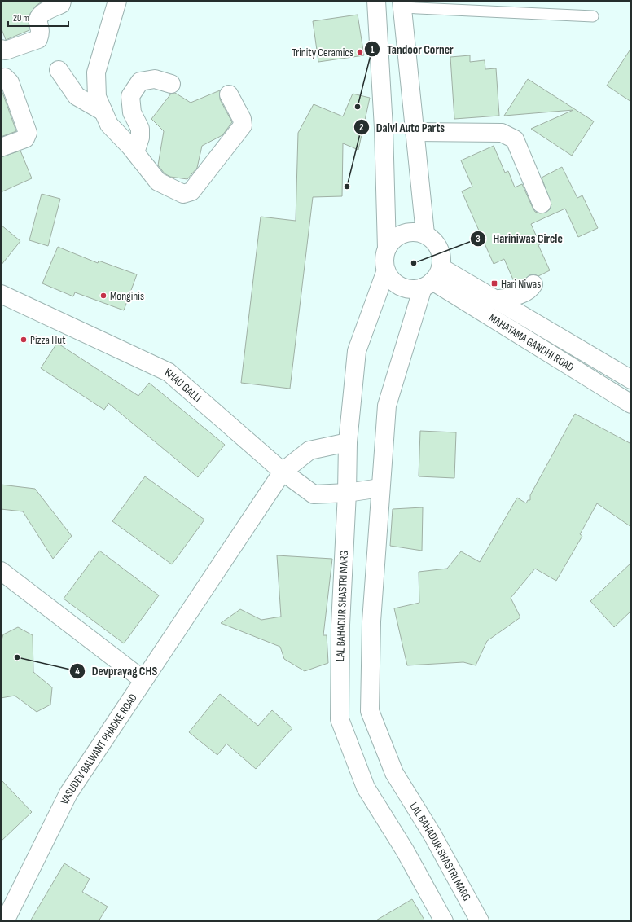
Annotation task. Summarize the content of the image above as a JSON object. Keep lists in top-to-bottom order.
{
  "streets": {
    "main road": [
      "MAHATAMA GANDHI ROAD",
      "KHAU GALLI",
      "LAL BAHADUR SHASTRI MARG",
      "VASUDEV BALWANT PHADKE ROAD"
    ]
  },
  "crossings": [
    ["MAHATAMA GANDHI ROAD", "LAL BAHADUR SHASTRI MARG"],
    ["KHAU GALLI", "LAL BAHADUR SHASTRI MARG"],
    ["KHAU GALLI", "VASUDEV BALWANT PHADKE ROAD"],
    ["LAL BAHADUR SHASTRI MARG", "VASUDEV BALWANT PHADKE ROAD"]
  ],
  "places": {
    "other": [
      "Trinity Ceramics",
      "Tandoor Corner",
      "Dalvi Auto Parts",
      "Hariniwas Circle",
      "Monginis",
      "Pizza Hut",
      "Devprayag CHS"
    ],
    "transit": ["Hari Niwas"]
  },
  "scale_bar": "20 m"
}
